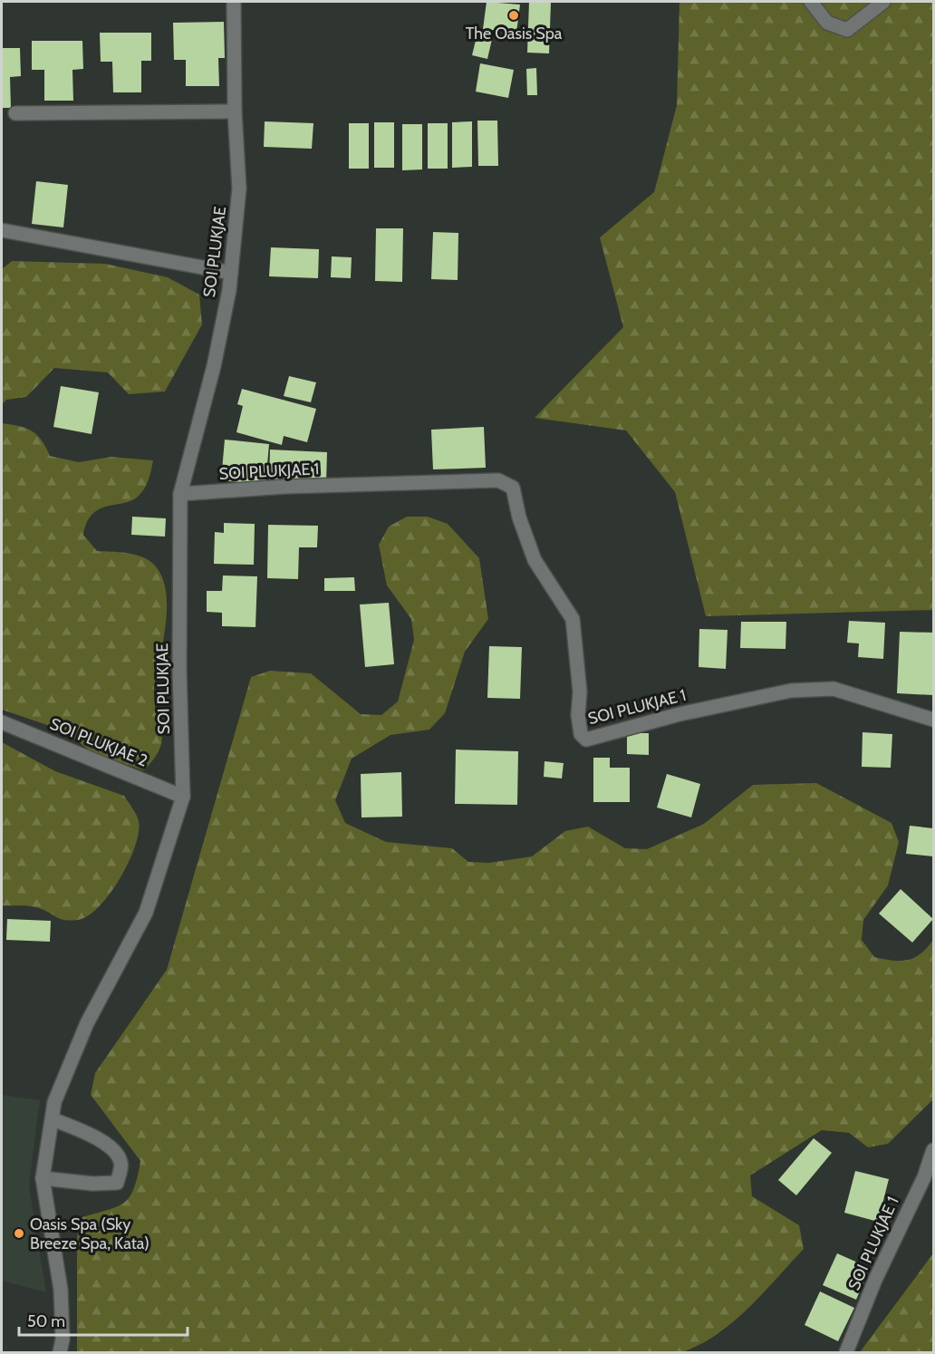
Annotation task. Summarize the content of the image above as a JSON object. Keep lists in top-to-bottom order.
{
  "streets": {
    "street": ["SOI PLUKJAE", "SOI PLUKJAE 1", "SOI PLUKJAE 2"]
  },
  "crossings": [
    ["SOI PLUKJAE", "SOI PLUKJAE 1"],
    ["SOI PLUKJAE", "SOI PLUKJAE 2"]
  ],
  "places": ["The Oasis Spa", "Oasis Spa (Sky Breeze Spa, Kata)"],
  "scale_bar": "50 m"
}
